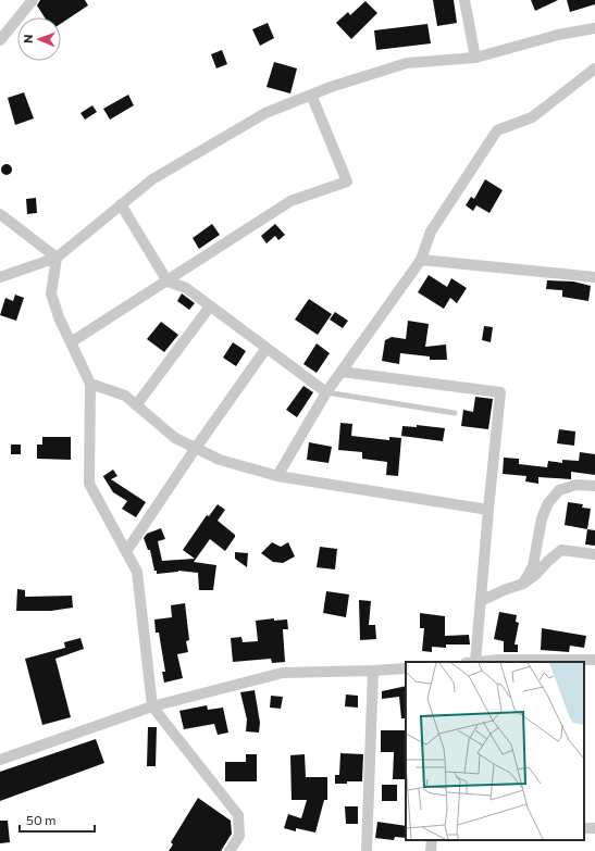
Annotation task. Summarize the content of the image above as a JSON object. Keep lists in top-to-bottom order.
{
  "scale_bar": "50 m",
  "north": "left"
}
